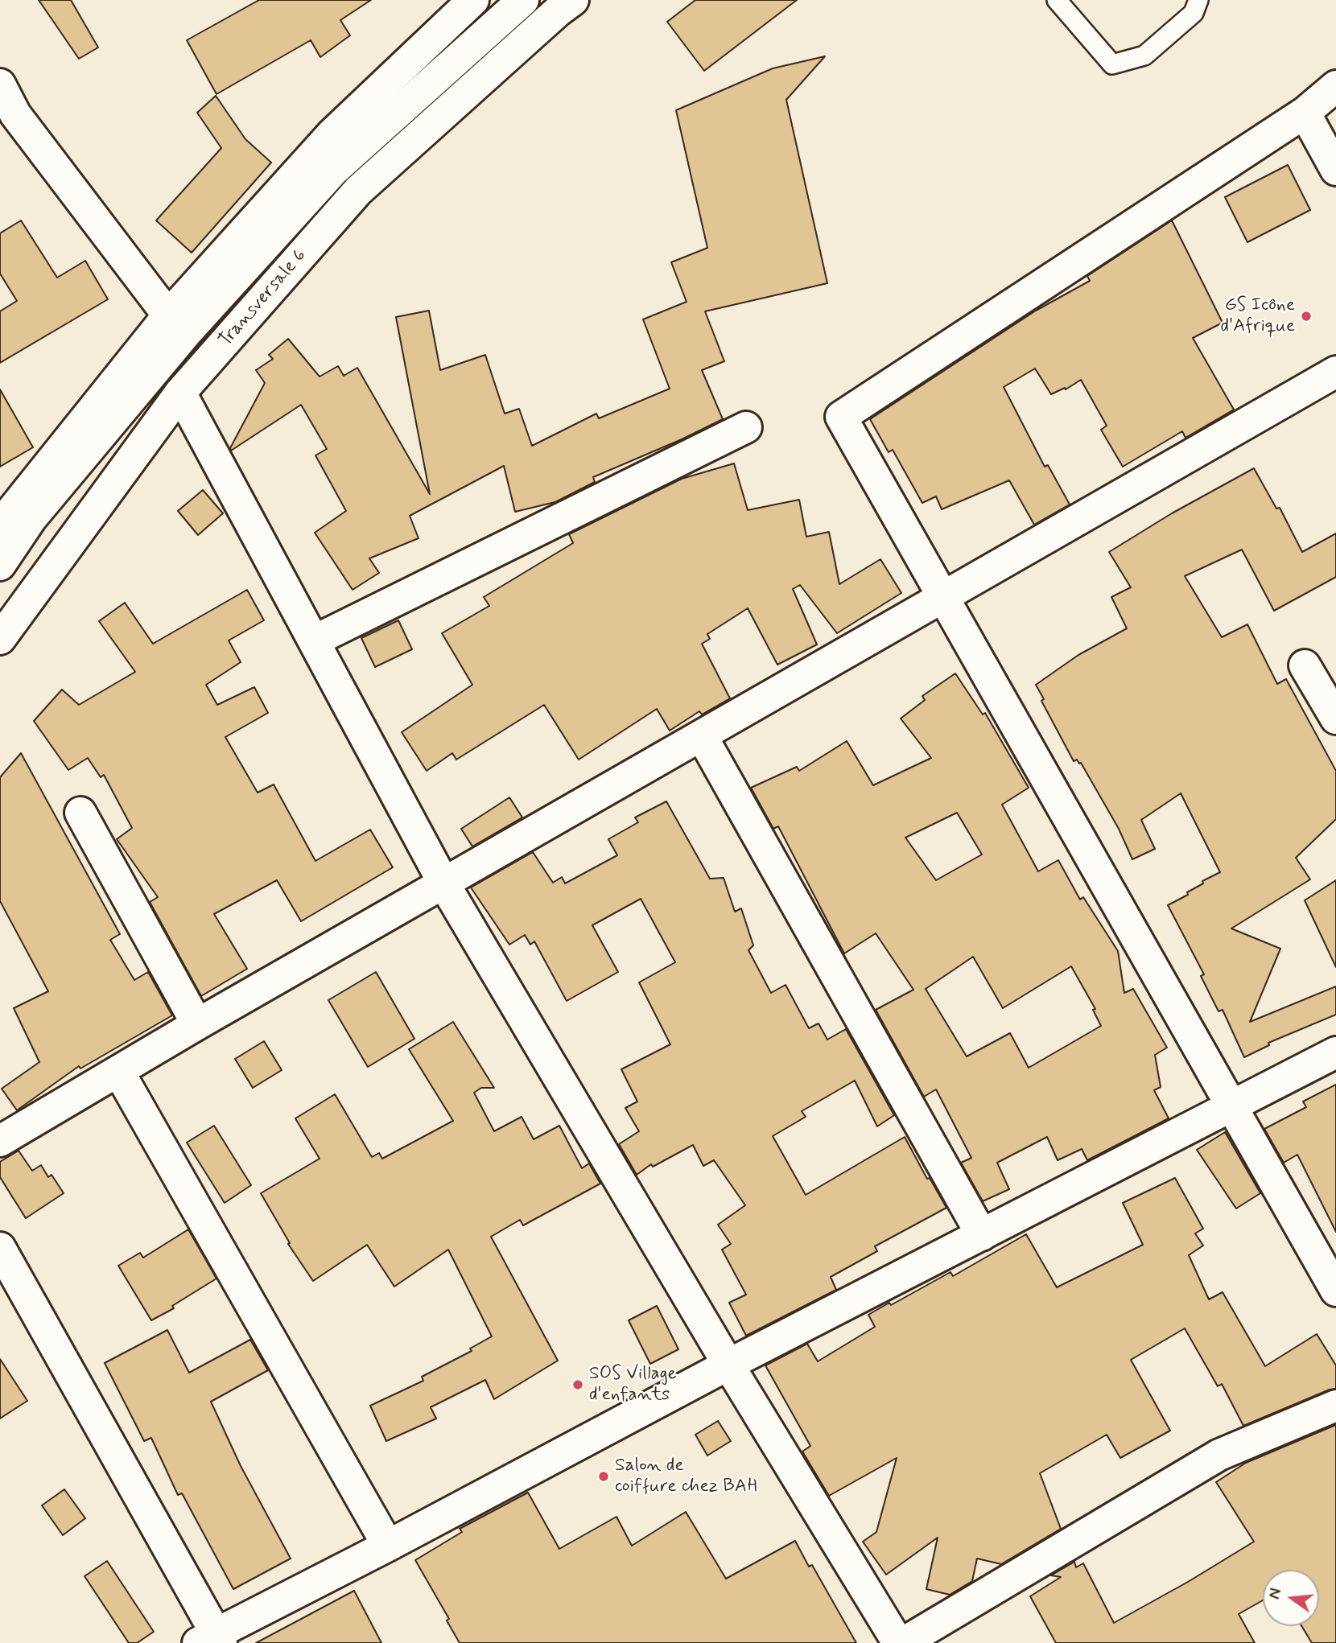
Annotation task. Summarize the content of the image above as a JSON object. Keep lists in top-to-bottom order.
{
  "streets": {
    "street": ["Transversale 6"]
  },
  "places": ["GS Icône d'Afrique", "SOS Village d'enfants", "Salon de coiffure chez BAH"],
  "north": "left"
}
